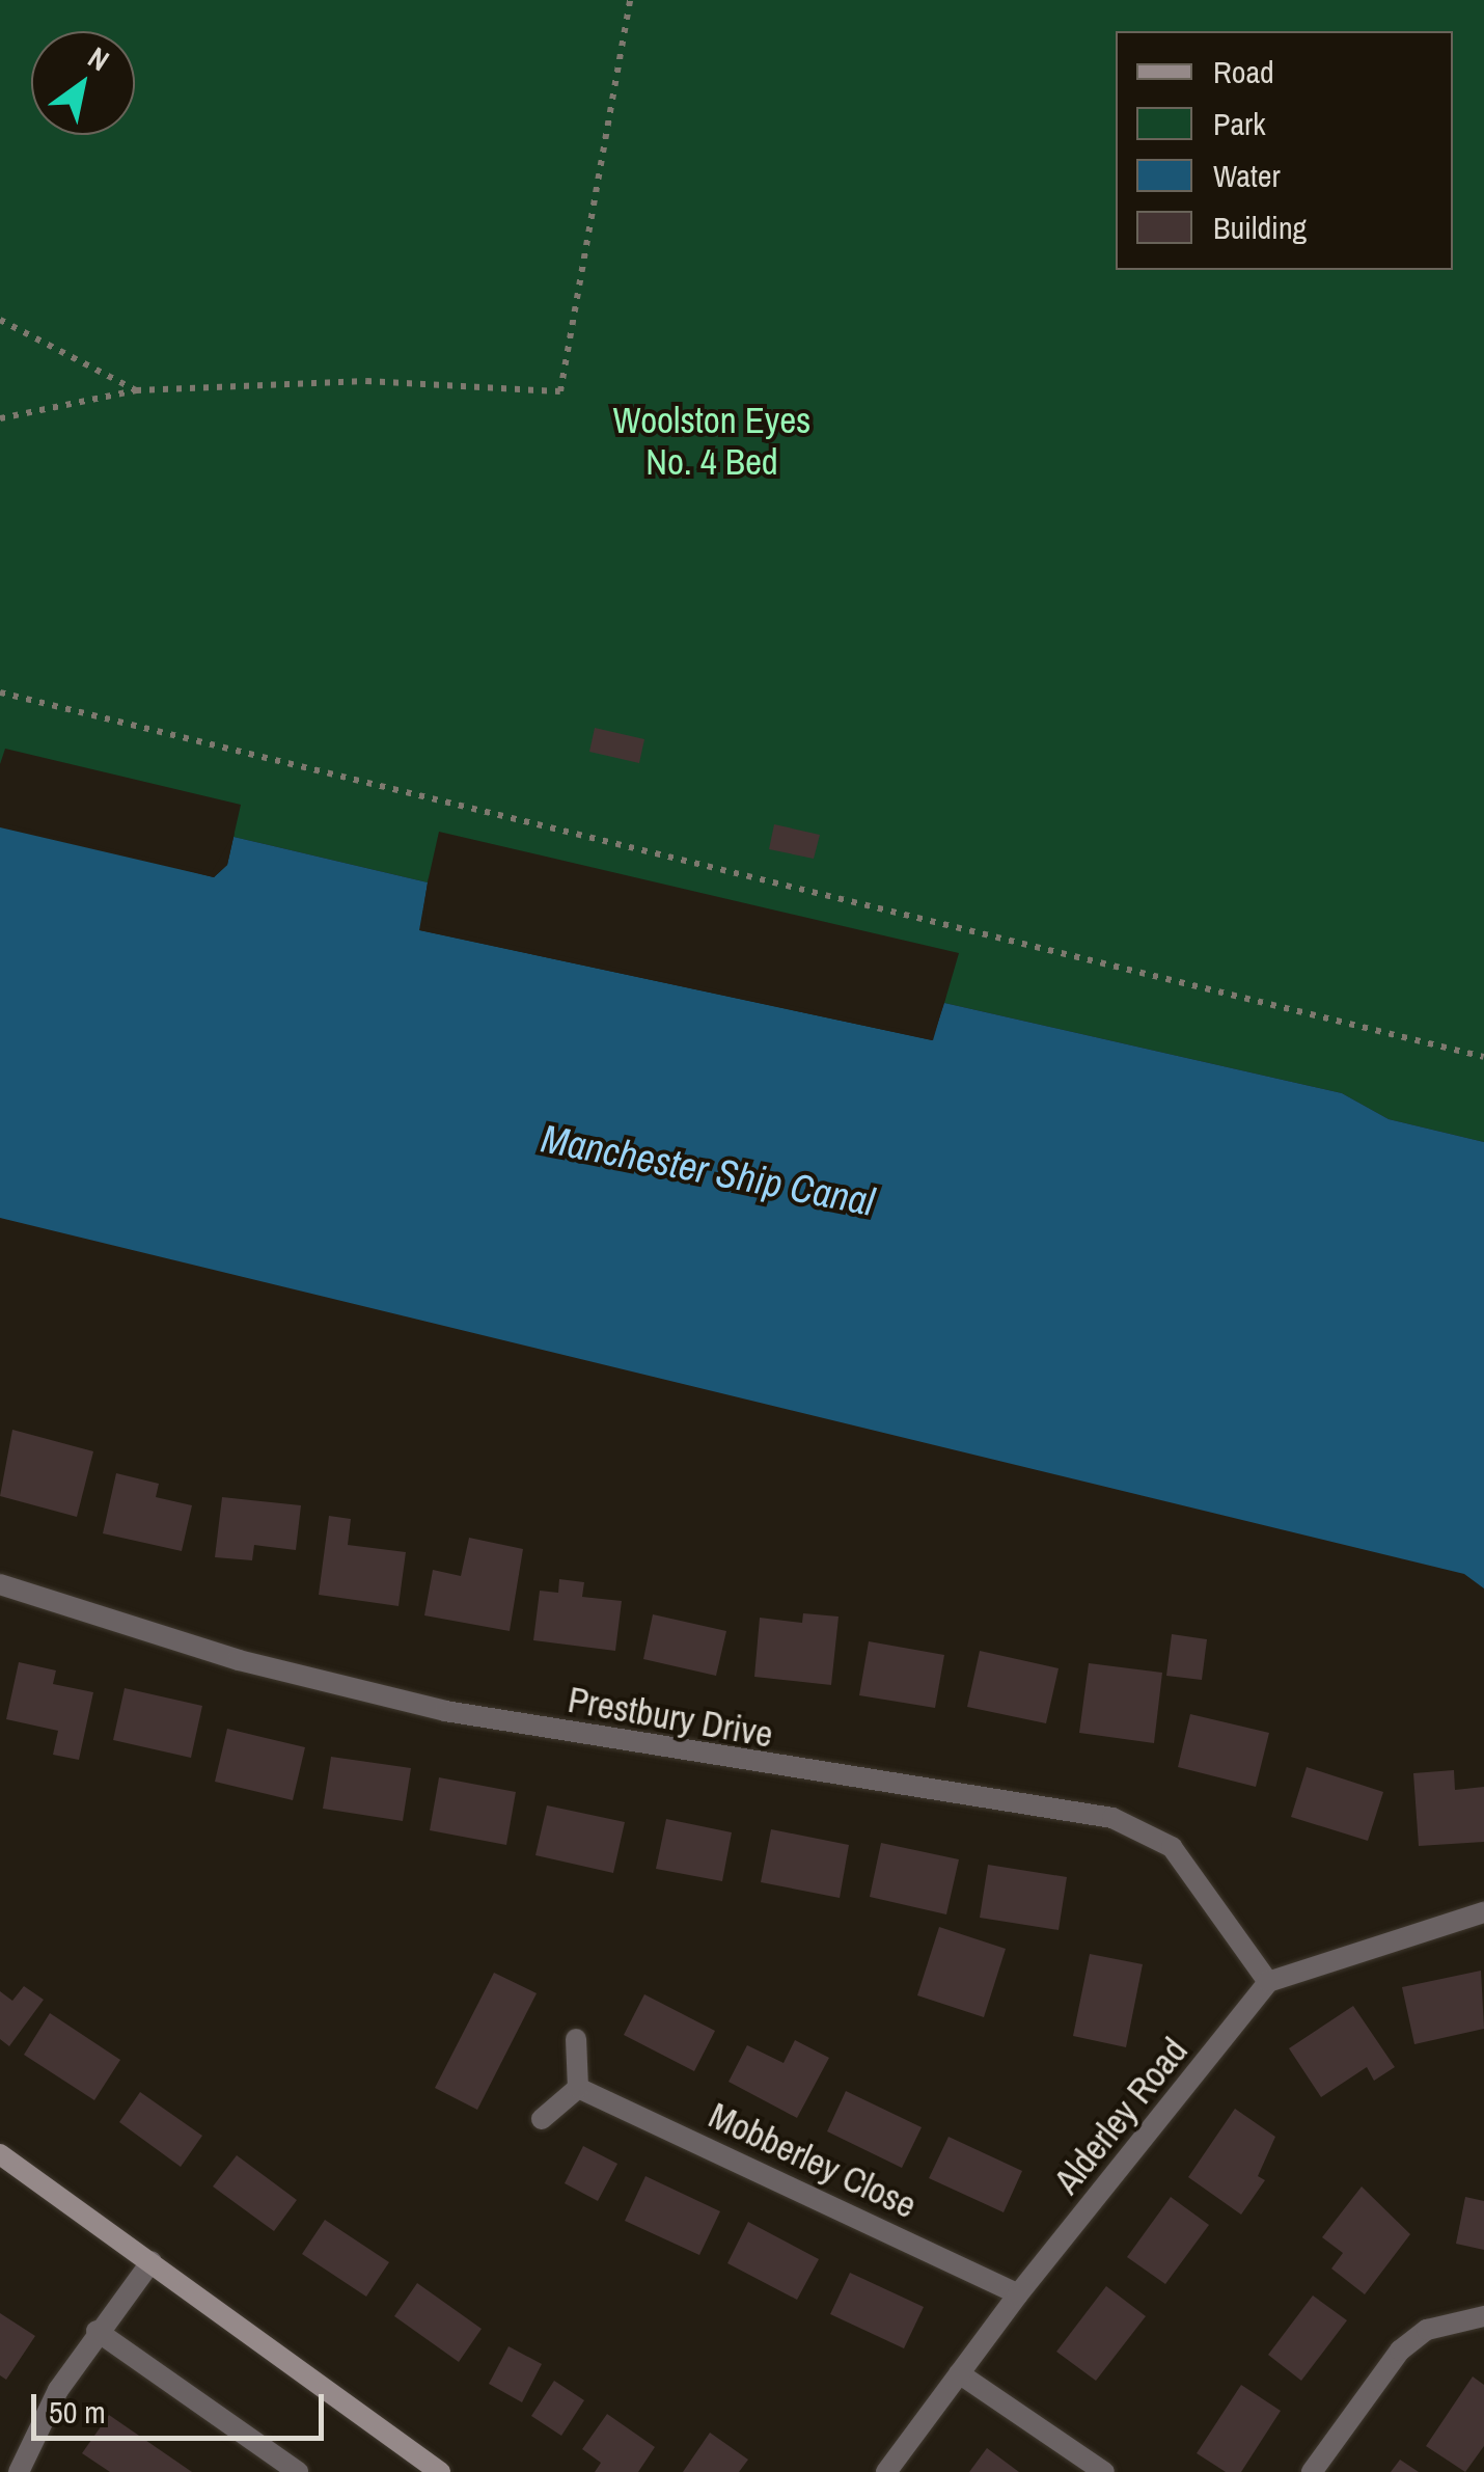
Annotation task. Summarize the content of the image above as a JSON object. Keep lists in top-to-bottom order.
{
  "streets": {
    "street": ["Prestbury Drive", "Alderley Road", "Mobberley Close"]
  },
  "crossings": [
    ["Prestbury Drive", "Alderley Road"],
    ["Alderley Road", "Mobberley Close"]
  ],
  "water": ["Manchester Ship Canal"],
  "parks": ["Woolston Eyes No. 4 Bed"],
  "legend": [
    "Road",
    "Park",
    "Water",
    "Building"
  ],
  "scale_bar": "50 m",
  "north": "top right"
}
